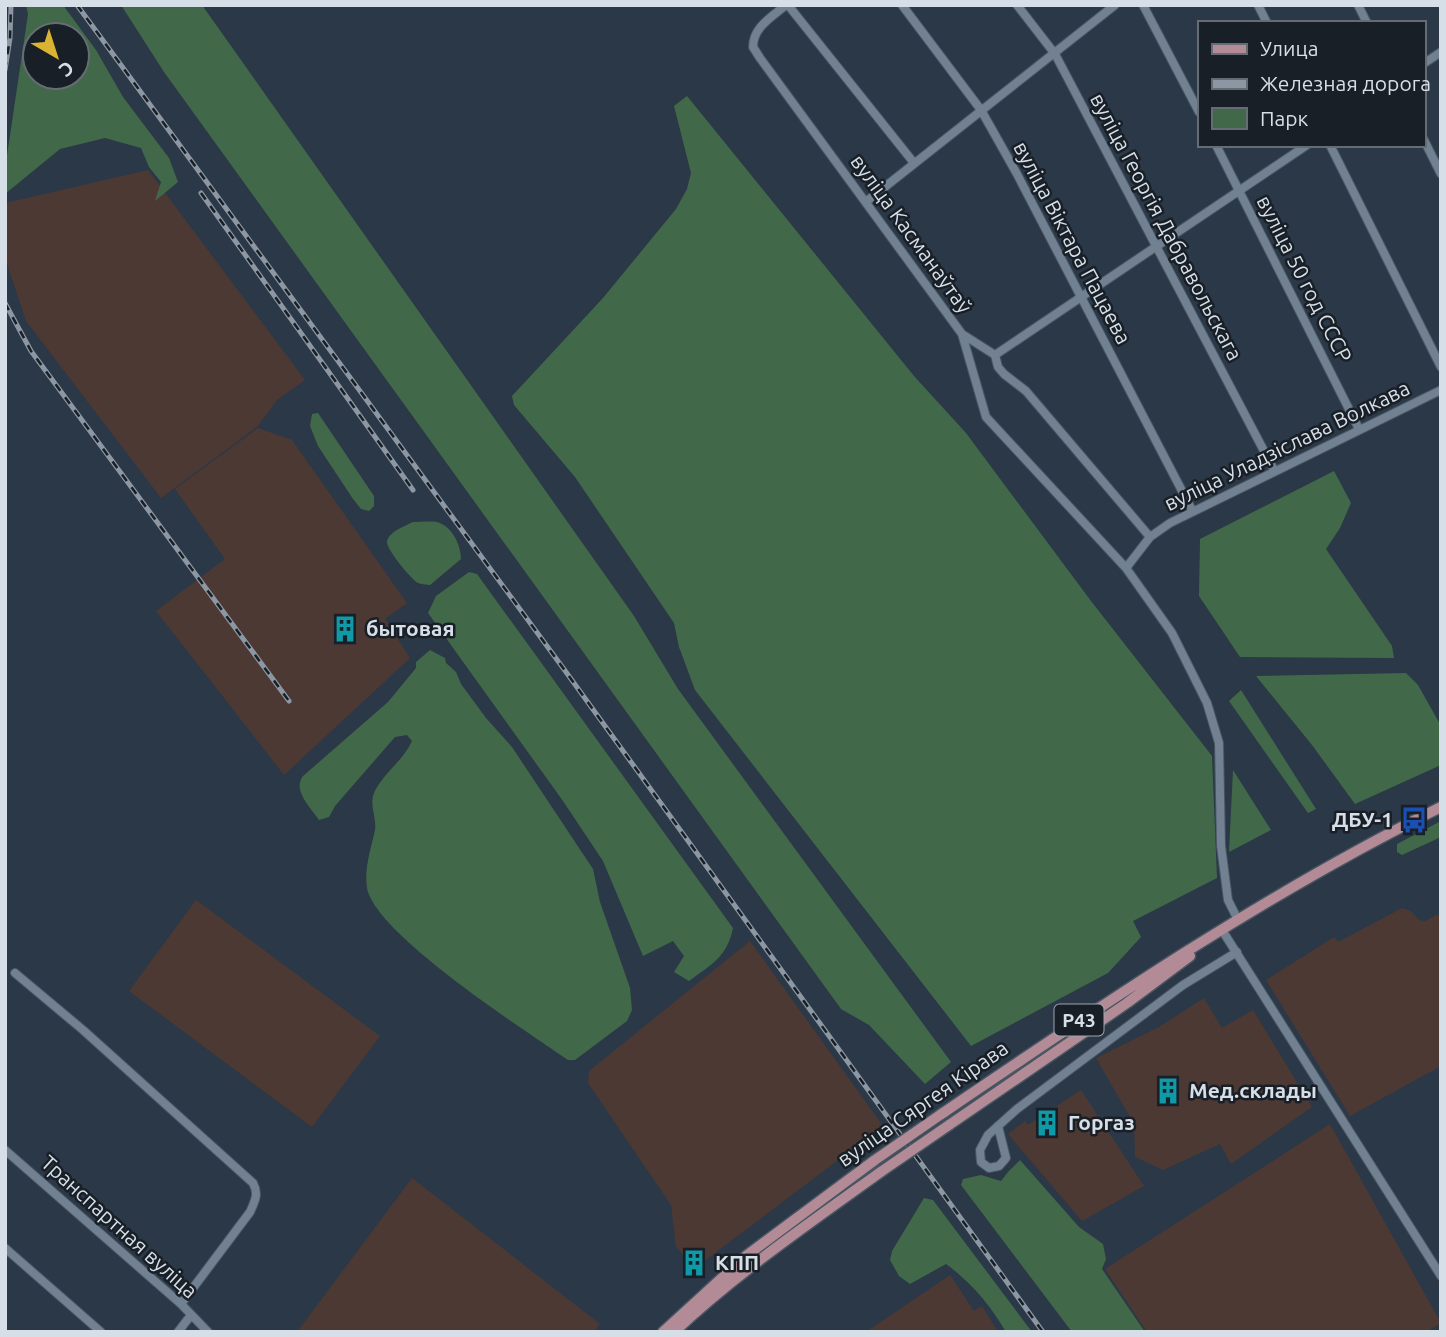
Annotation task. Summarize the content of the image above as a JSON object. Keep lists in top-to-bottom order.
{
  "streets": {
    "main road": ["Р43", "вуліца Сяргея Кірава"],
    "street": [
      "вуліца Георгія Дабравольскага",
      "вуліца Касманаўтаў",
      "вуліца Віктара Пацаева",
      "вуліца 50 год СССР",
      "вуліца Уладзіслава Волкава",
      "Транспартная вуліца"
    ]
  },
  "crossings": [
    ["вуліца Георгія Дабравольскага", "вуліца Уладзіслава Волкава"],
    ["вуліца Касманаўтаў", "вуліца Уладзіслава Волкава"],
    ["вуліца Віктара Пацаева", "вуліца Уладзіслава Волкава"],
    ["вуліца 50 год СССР", "вуліца Уладзіслава Волкава"]
  ],
  "places": {
    "building": [
      "бытовая",
      "Мед.склады",
      "Горгаз",
      "КПП"
    ],
    "bus stop": ["ДБУ-1"]
  },
  "legend": ["Улица", "Железная дорога", "Парк"],
  "north": "bottom right"
}
